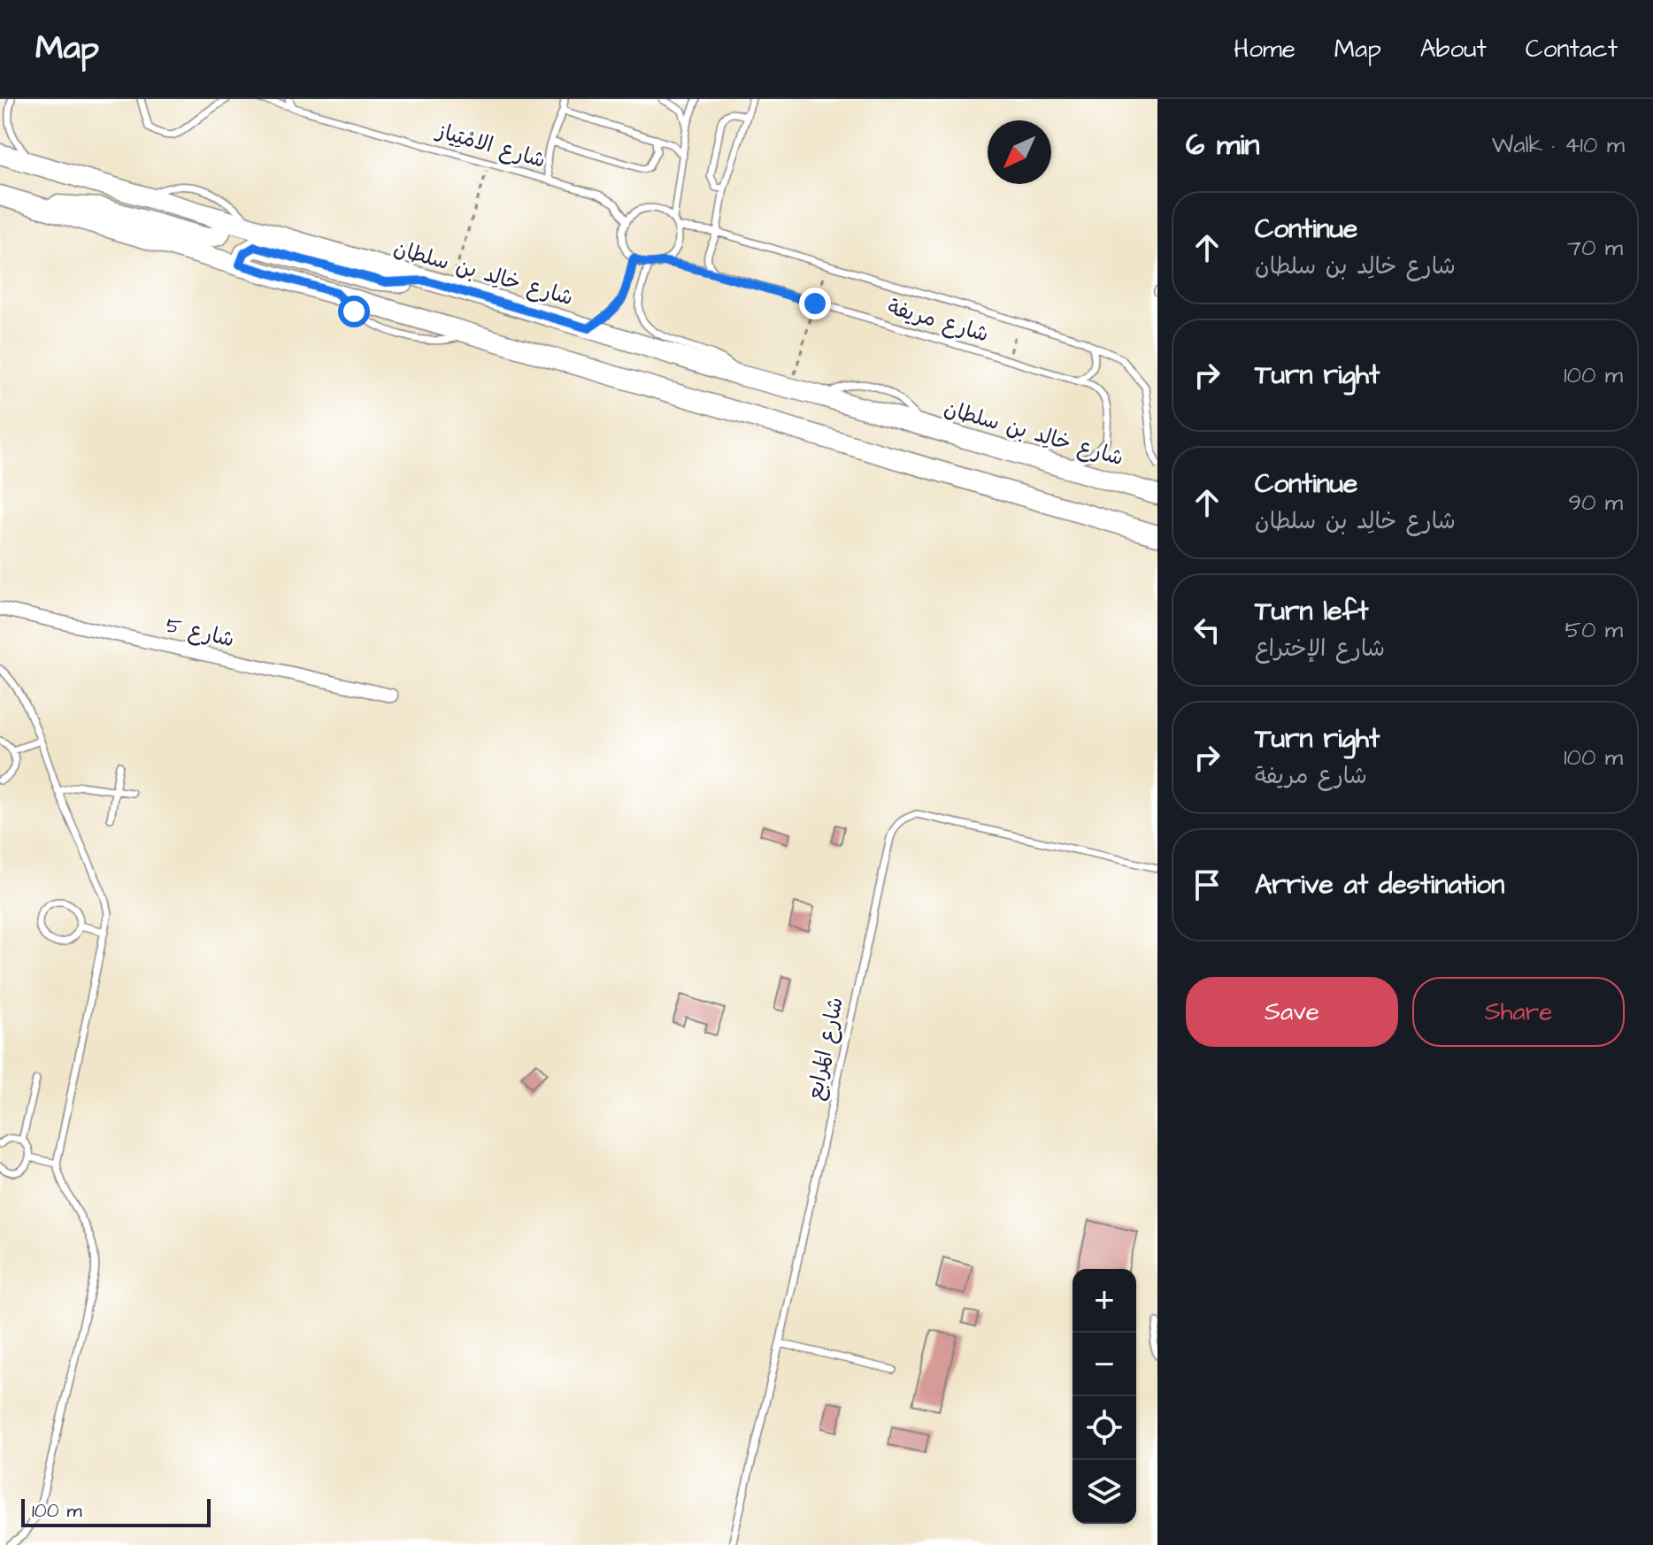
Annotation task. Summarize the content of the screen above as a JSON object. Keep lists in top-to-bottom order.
{
  "streets": {
    "main road": ["شارع خالِد بن سلطان"],
    "street": ["شارع 5"],
    "lane": ["شارع الامْتِياز", "شارع مريفة", "شارع المَرابع"]
  },
  "crossings": [
    ["شارع الامْتِياز", "شارع مريفة"],
    ["شارع خالِد بن سلطان", "شارع مريفة"]
  ],
  "scale_bar": "100 m",
  "north": "bottom left",
  "page": {
    "header": "Map",
    "nav": [
      "Home",
      "Map",
      "About",
      "Contact"
    ],
    "heading": ["6 min", "Walk · 410 m"],
    "list": [
      ["Continue", "شارع خالِد بن سلطان", "70 m"],
      ["Turn right", "100 m"],
      ["Continue", "شارع خالِد بن سلطان", "90 m"],
      ["Turn left", "شارع الإختراع", "50 m"],
      ["Turn right", "شارع مريفة", "100 m"],
      "Arrive at destination"
    ],
    "buttons": ["Save", "Share"],
    "map_buttons": ["+", "−"],
    "scale": "100 m"
  }
}
